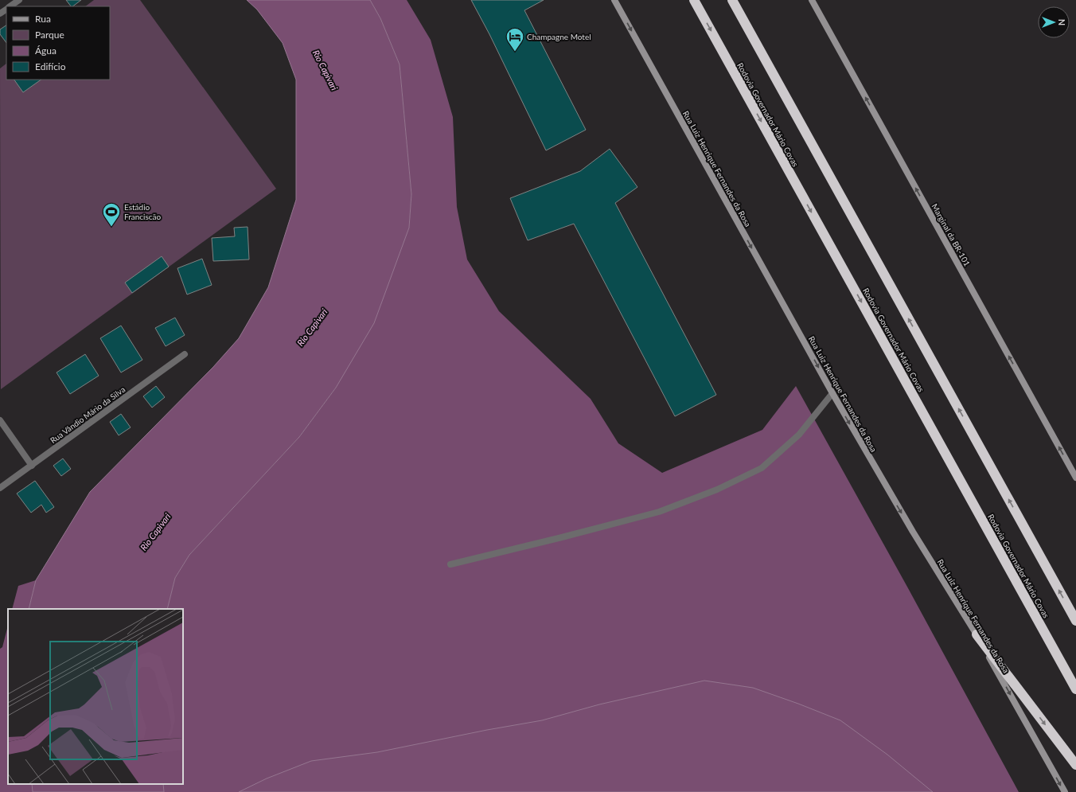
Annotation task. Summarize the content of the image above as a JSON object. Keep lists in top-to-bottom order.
{
  "streets": {
    "highway": ["Rodovia Governador Mário Covas"],
    "main road": ["Rua Luiz Henrique Fernandes da Rosa", "Marginal da BR-101"],
    "street": ["Rua Vândio Mário da Silva"]
  },
  "one_way": ["Rua Luiz Henrique Fernandes da Rosa", "Marginal da BR-101"],
  "water": ["Rio Capivari"],
  "places": {
    "hotel": ["Champagne Motel"],
    "sports": ["Estádio Franciscão"]
  },
  "legend": [
    "Rua",
    "Parque",
    "Água",
    "Edifício"
  ],
  "north": "right"
}
